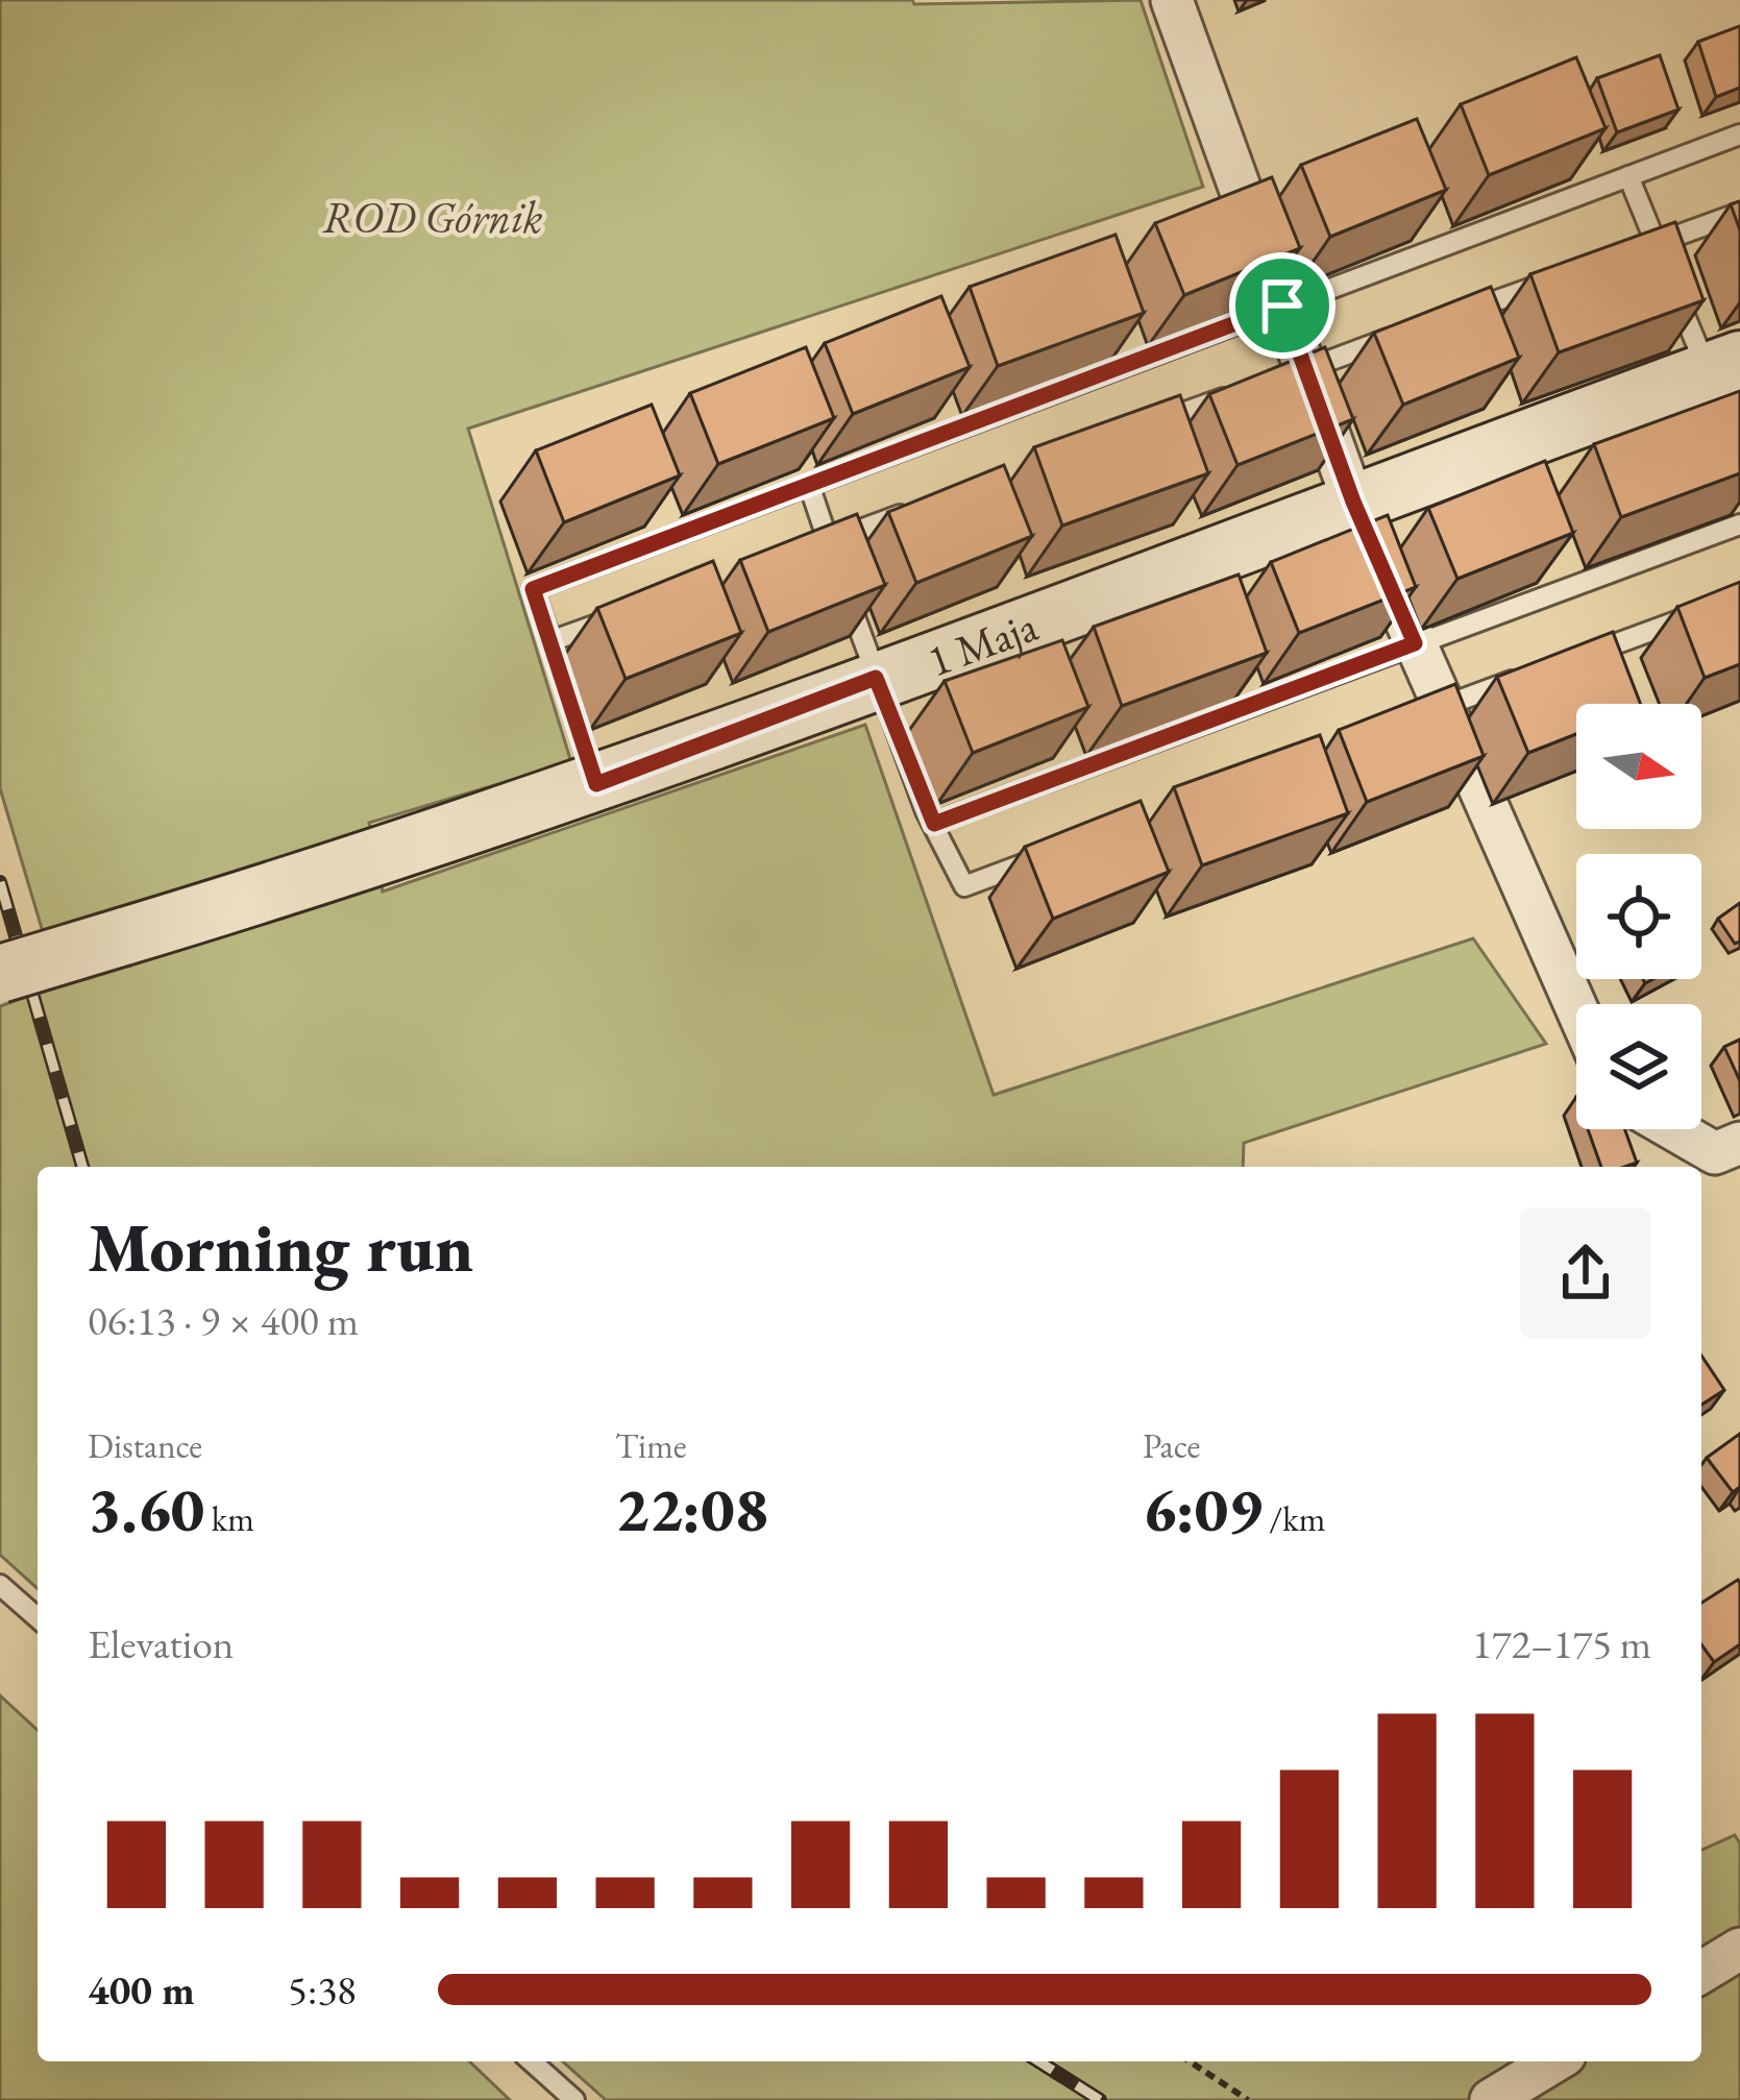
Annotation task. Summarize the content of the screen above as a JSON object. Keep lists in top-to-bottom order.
{
  "streets": {
    "main road": ["1 Maja"]
  },
  "parks": ["ROD Górnik"],
  "north": "right",
  "page": {
    "heading": ["Morning run", "06:13 · 9 × 400 m"],
    "stats": [
      ["Distance", "3.60 km"],
      ["Time", "22:08"],
      ["Pace", "6:09 /km"]
    ],
    "chart": ["Elevation", "172–175 m"],
    "list": [
      {
        "name": "400 m",
        "note": "5:38"
      }
    ]
  }
}
